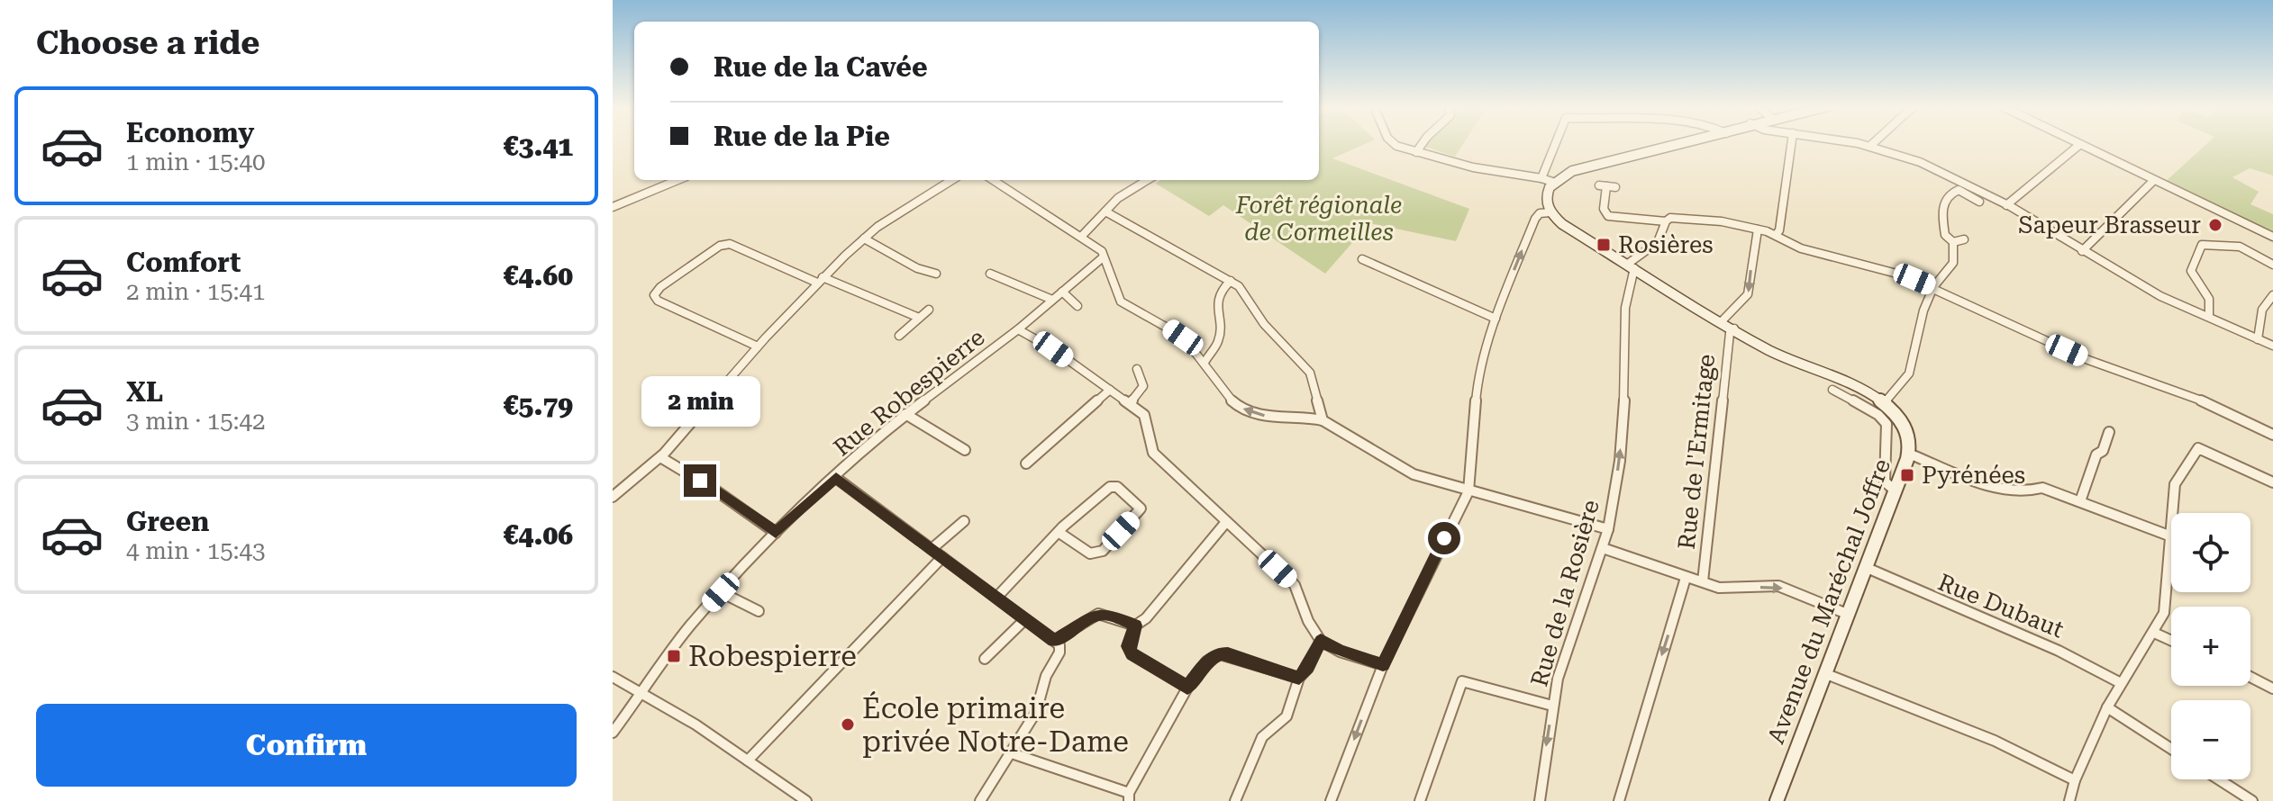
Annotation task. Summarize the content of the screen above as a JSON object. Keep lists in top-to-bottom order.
{
  "streets": {
    "street": [
      "Rue Robespierre",
      "Rue de l'Ermitage",
      "Rue de la Rosière",
      "Avenue du Maréchal Joffre",
      "Rue Dubaut"
    ]
  },
  "crossings": [
    ["Rue de l'Ermitage", "Avenue du Maréchal Joffre"],
    ["Rue de la Rosière", "Avenue du Maréchal Joffre"],
    ["Avenue du Maréchal Joffre", "Rue Dubaut"]
  ],
  "one_way": ["Rue de l'Ermitage"],
  "parks": ["Forêt régionale de Cormeilles"],
  "places": {
    "other": ["Sapeur Brasseur", "École primaire privée Notre-Dame"],
    "transit": ["Rosières", "Pyrénées", "Robespierre"]
  },
  "page": {
    "heading": "Choose a ride",
    "banner": ["Rue de la Cavée", "Rue de la Pie"],
    "list": [
      {
        "name": "Economy",
        "note": "1 min · 15:40",
        "value": "€3.41"
      },
      {
        "name": "Comfort",
        "note": "2 min · 15:41",
        "value": "€4.60"
      },
      {
        "name": "XL",
        "note": "3 min · 15:42",
        "value": "€5.79"
      },
      {
        "name": "Green",
        "note": "4 min · 15:43",
        "value": "€4.06"
      }
    ],
    "bubble": "2 min",
    "map_buttons": ["+", "−"],
    "buttons": "Confirm"
  }
}
